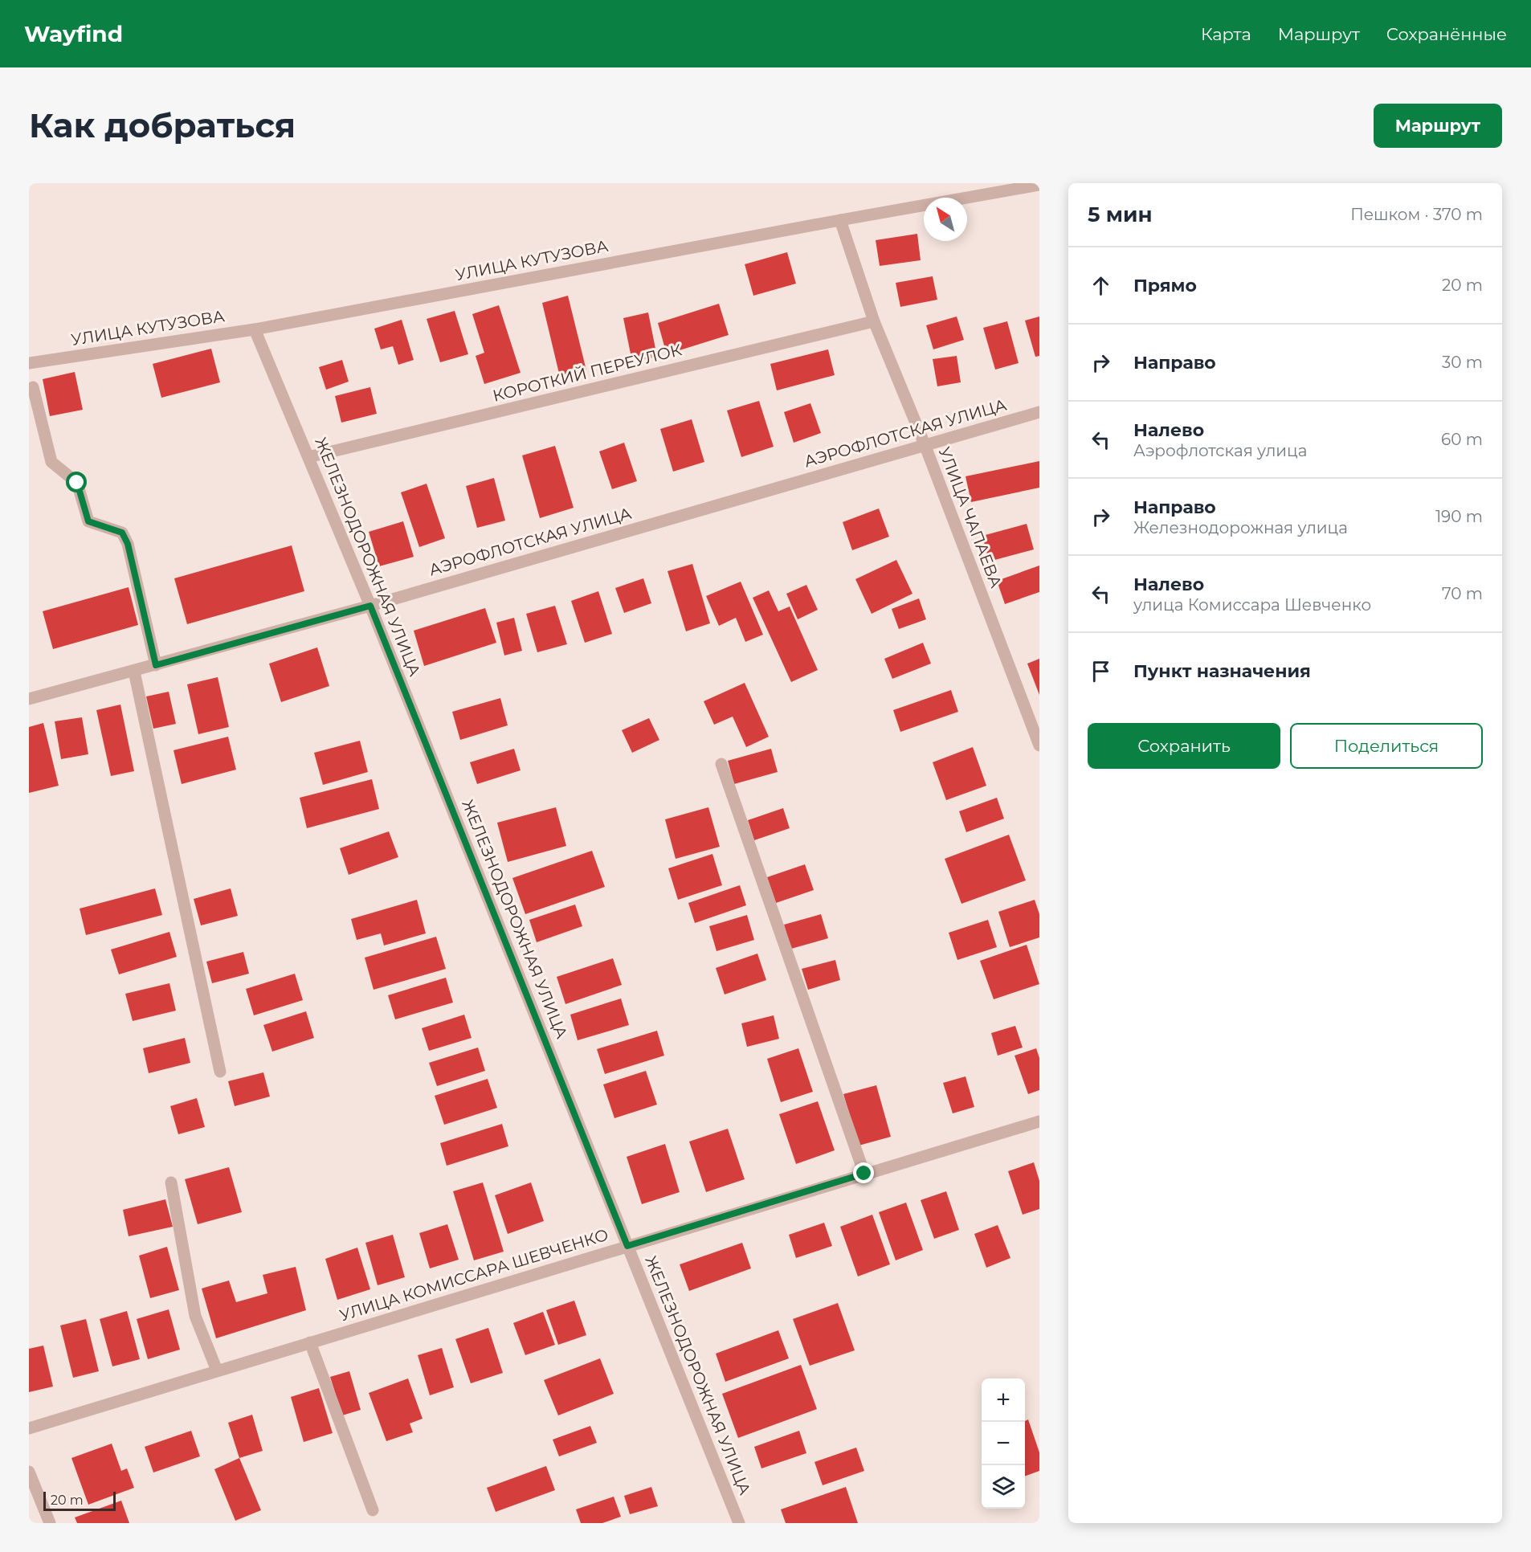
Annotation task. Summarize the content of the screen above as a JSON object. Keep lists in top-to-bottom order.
{
  "streets": {
    "street": [
      "УЛИЦА КУТУЗОВА",
      "КОРОТКИЙ ПЕРЕУЛОК",
      "АЭРОФЛОТСКАЯ УЛИЦА",
      "УЛИЦА ЧАПАЕВА",
      "ЖЕЛЕЗНОДОРОЖНАЯ УЛИЦА",
      "УЛИЦА КОМИССАРА ШЕВЧЕНКО"
    ]
  },
  "crossings": [
    ["УЛИЦА КУТУЗОВА", "УЛИЦА ЧАПАЕВА"],
    ["УЛИЦА КУТУЗОВА", "ЖЕЛЕЗНОДОРОЖНАЯ УЛИЦА"],
    ["КОРОТКИЙ ПЕРЕУЛОК", "УЛИЦА ЧАПАЕВА"],
    ["КОРОТКИЙ ПЕРЕУЛОК", "ЖЕЛЕЗНОДОРОЖНАЯ УЛИЦА"],
    ["АЭРОФЛОТСКАЯ УЛИЦА", "УЛИЦА ЧАПАЕВА"],
    ["АЭРОФЛОТСКАЯ УЛИЦА", "ЖЕЛЕЗНОДОРОЖНАЯ УЛИЦА"],
    ["ЖЕЛЕЗНОДОРОЖНАЯ УЛИЦА", "УЛИЦА КОМИССАРА ШЕВЧЕНКО"]
  ],
  "scale_bar": "20 m",
  "north": "top left",
  "page": {
    "header": "Wayfind",
    "nav": ["Карта", "Маршрут", "Сохранённые"],
    "buttons": [
      "Маршрут",
      ["Сохранить", "Поделиться"]
    ],
    "title": "Как добраться",
    "heading": ["5 мин", "Пешком · 370 m"],
    "list": [
      ["Прямо", "20 m"],
      ["Направо", "30 m"],
      ["Налево", "Аэрофлотская улица", "60 m"],
      ["Направо", "Железнодорожная улица", "190 m"],
      ["Налево", "улица Комиссара Шевченко", "70 m"],
      "Пункт назначения"
    ],
    "map_buttons": ["+", "−"],
    "scale": "20 m"
  }
}
